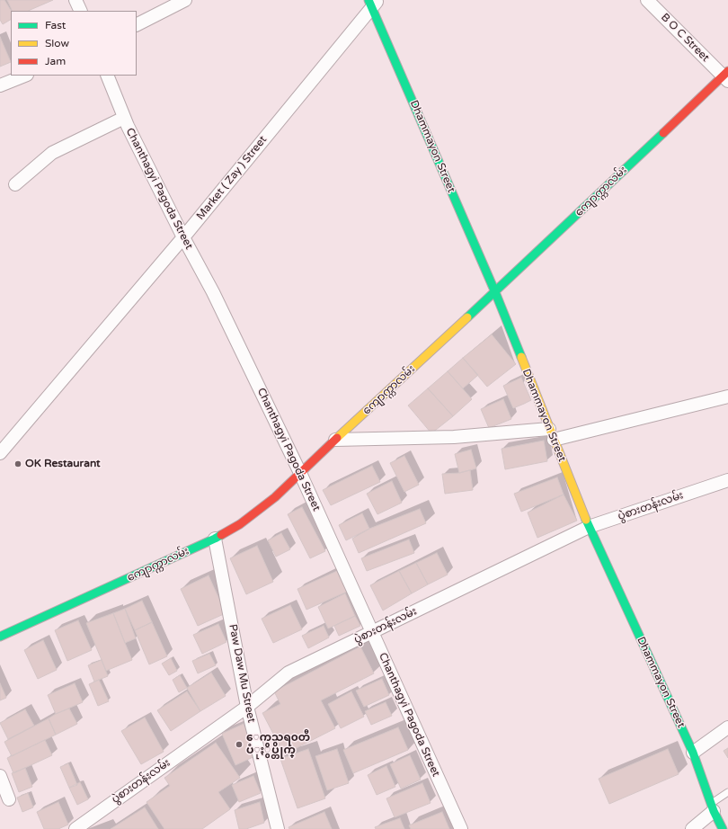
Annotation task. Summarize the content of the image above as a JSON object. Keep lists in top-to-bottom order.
{
  "streets": {
    "main road": ["Dhammayon Street", "ကျောက္ကာလမ်း"],
    "street": [
      "B O C Street",
      "Market ( Zay ) Street",
      "Chanthagyi Pagoda Street",
      "ပွဲစားတန်းလမ်း",
      "Paw Daw Mu Street"
    ]
  },
  "crossings": [
    ["B O C Street", "ကျောက္ကာလမ်း"],
    ["Dhammayon Street", "Market ( Zay ) Street"],
    ["Dhammayon Street", "ကျောက္ကာလမ်း"],
    ["Dhammayon Street", "ပွဲစားတန်းလမ်း"],
    ["Market ( Zay ) Street", "Chanthagyi Pagoda Street"],
    ["Chanthagyi Pagoda Street", "ကျောက္ကာလမ်း"],
    ["Chanthagyi Pagoda Street", "ပွဲစားတန်းလမ်း"],
    ["ကျောက္ကာလမ်း", "Paw Daw Mu Street"],
    ["ပွဲစားတန်းလမ်း", "Paw Daw Mu Street"]
  ],
  "places": ["OK Restaurant", "ေကသရ၀တီ ပံုႏွိပ္တိုက္"],
  "legend": ["Fast", "Slow", "Jam"]
}
